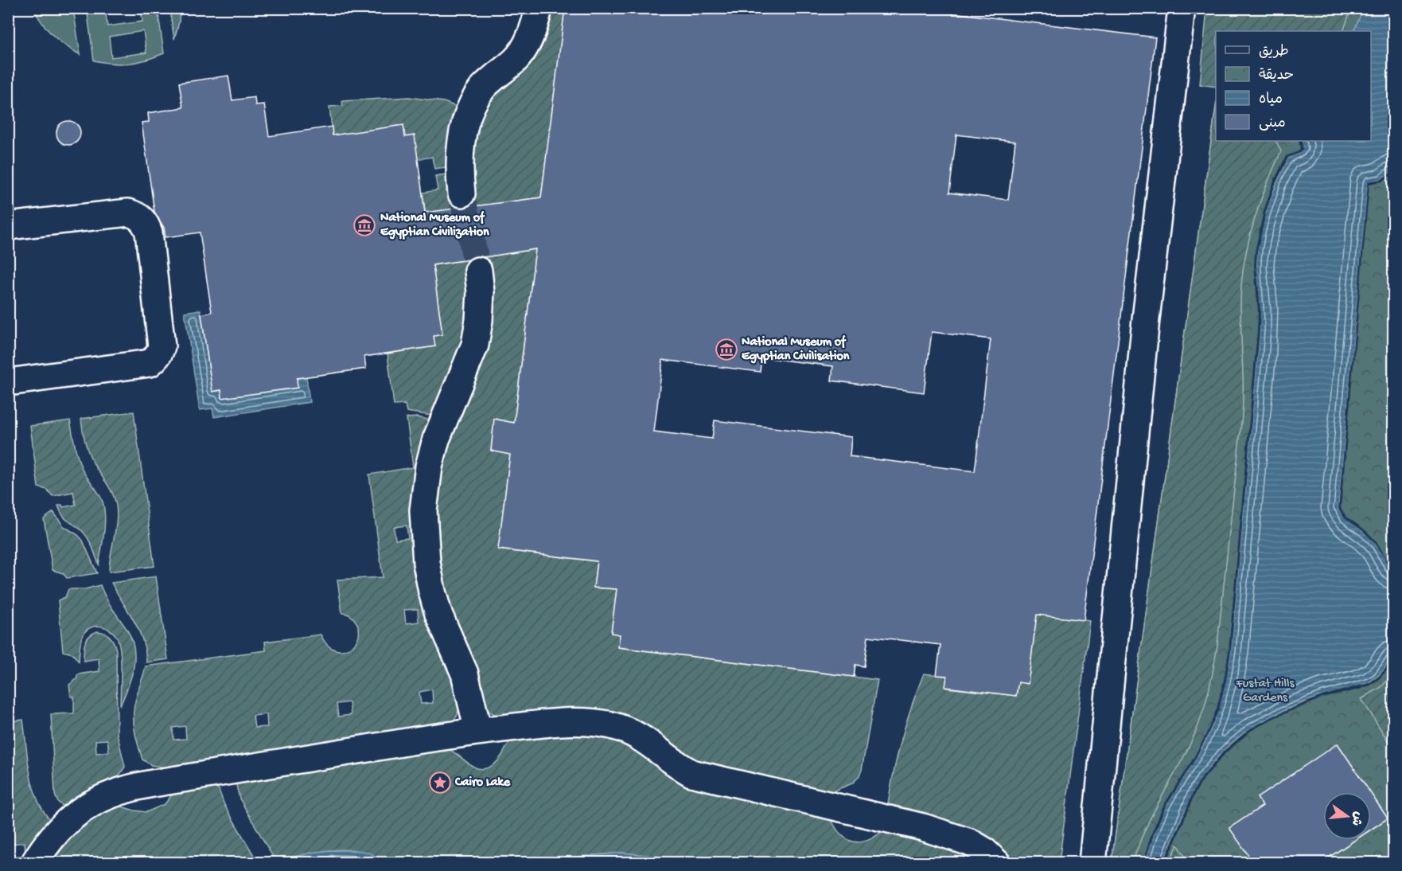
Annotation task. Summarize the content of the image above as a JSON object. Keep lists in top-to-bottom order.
{
  "parks": ["Fustat Hills Gardens"],
  "places": {
    "museum": ["National Museum of Egyptian Civilization", "National Museum of Egyptian Civilisation"],
    "place": ["Cairo Lake"]
  },
  "legend": [
    "طريق",
    "حديقة",
    "مياه",
    "مبنى"
  ],
  "north": "right"
}
